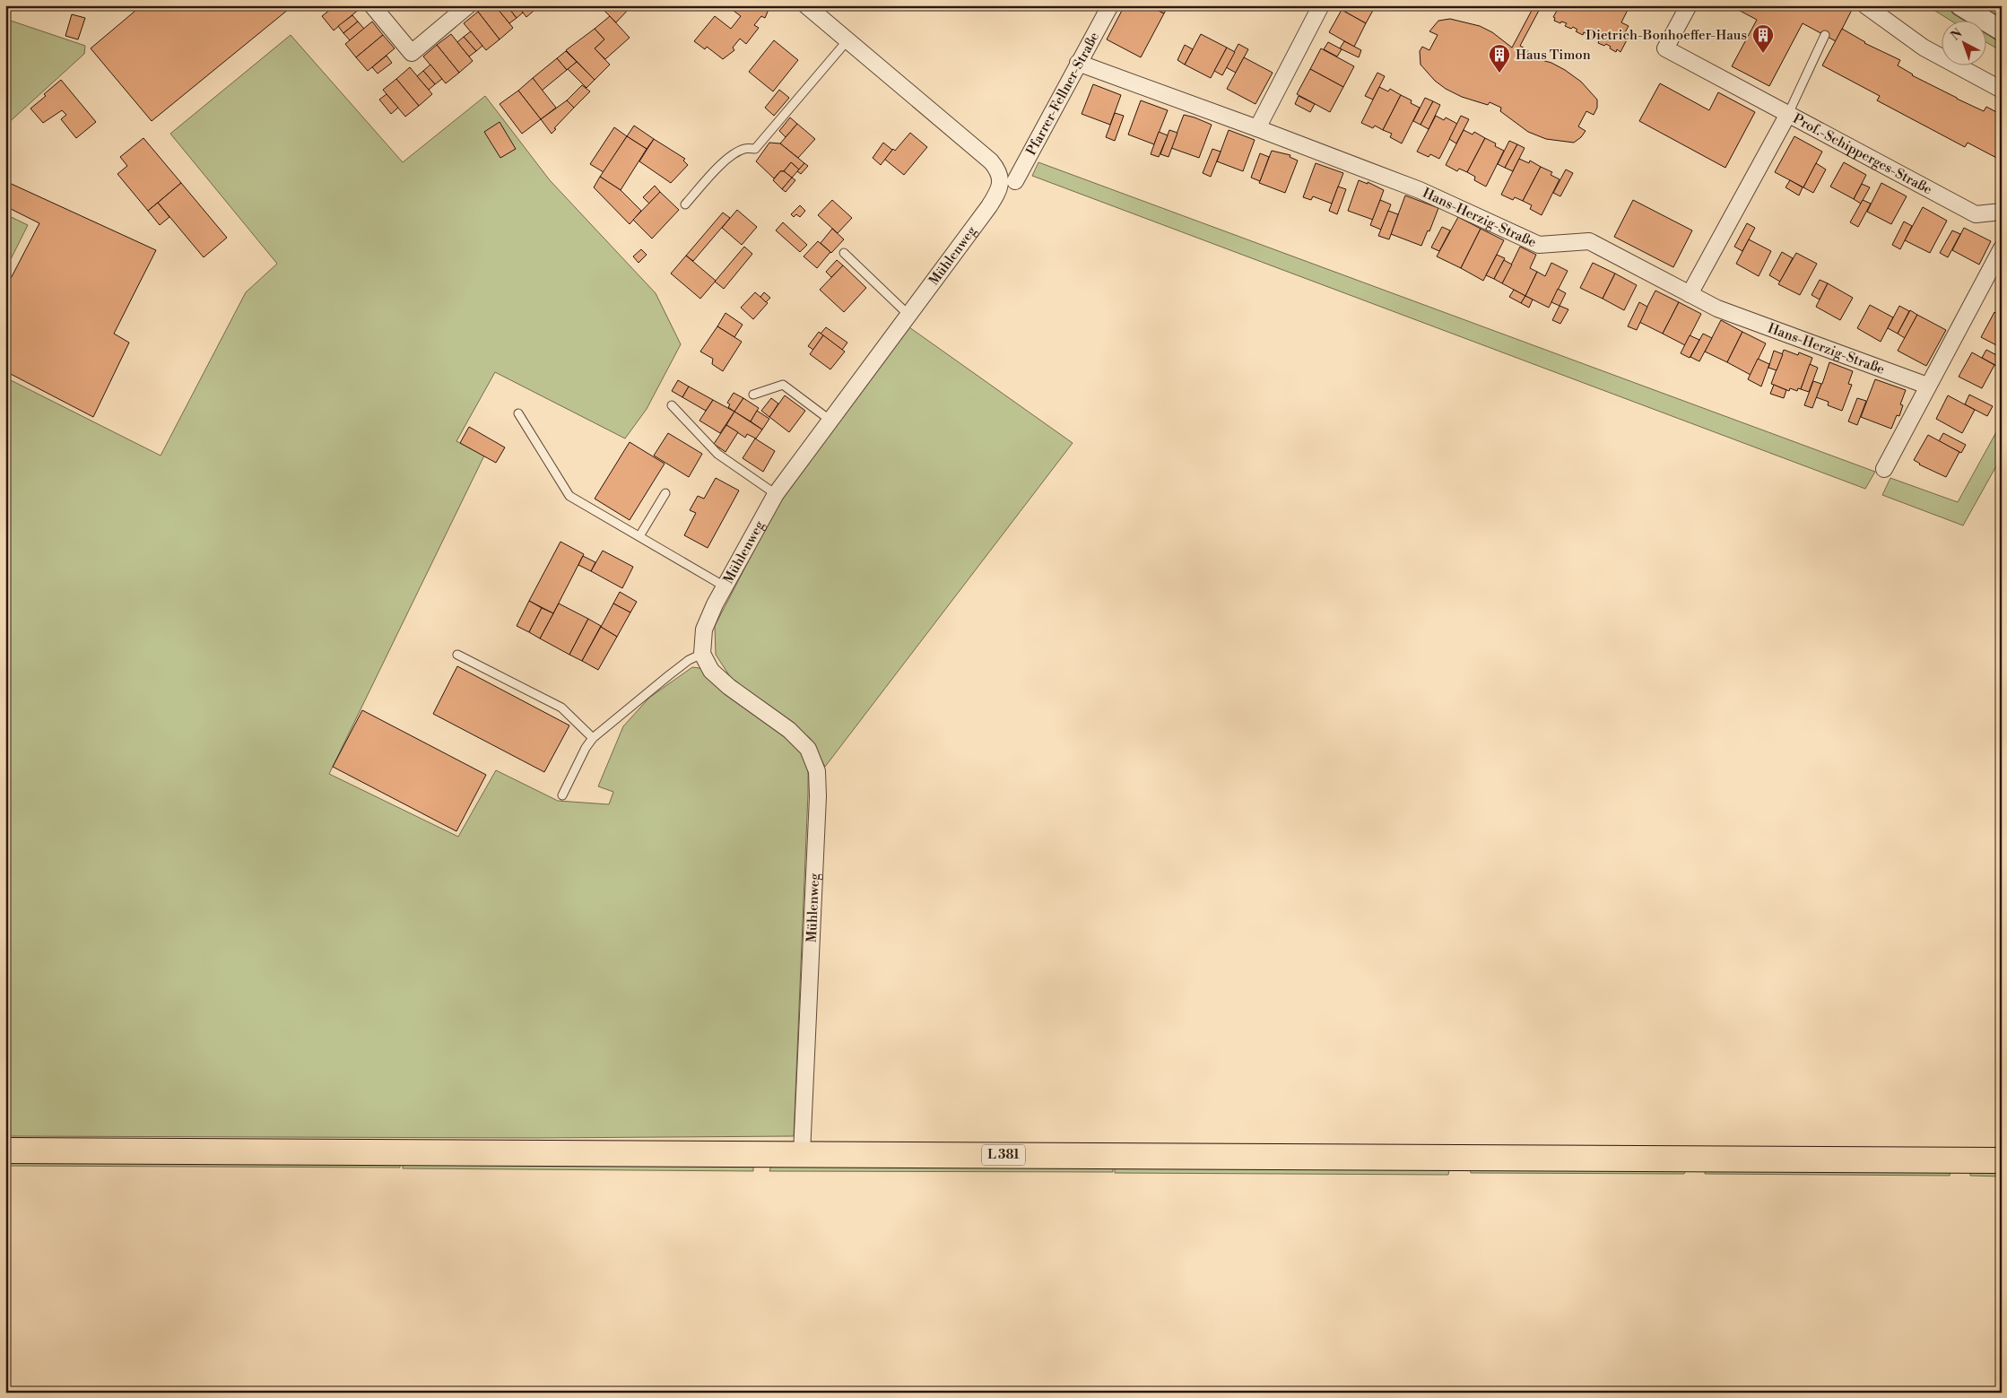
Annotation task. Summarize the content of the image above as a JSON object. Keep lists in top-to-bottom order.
{
  "streets": {
    "main road": ["L 381"],
    "street": [
      "Pfarrer-Fellner-Straße",
      "Prof.-Schipperges-Straße",
      "Hans-Herzig-Straße",
      "Mühlenweg"
    ]
  },
  "crossings": [
    ["Pfarrer-Fellner-Straße", "Hans-Herzig-Straße"],
    ["Prof.-Schipperges-Straße", "Hans-Herzig-Straße"],
    ["Mühlenweg", "L 381"]
  ],
  "places": {
    "building": ["Dietrich-Bonhoeffer-Haus", "Haus Timon"]
  },
  "north": "top left"
}
